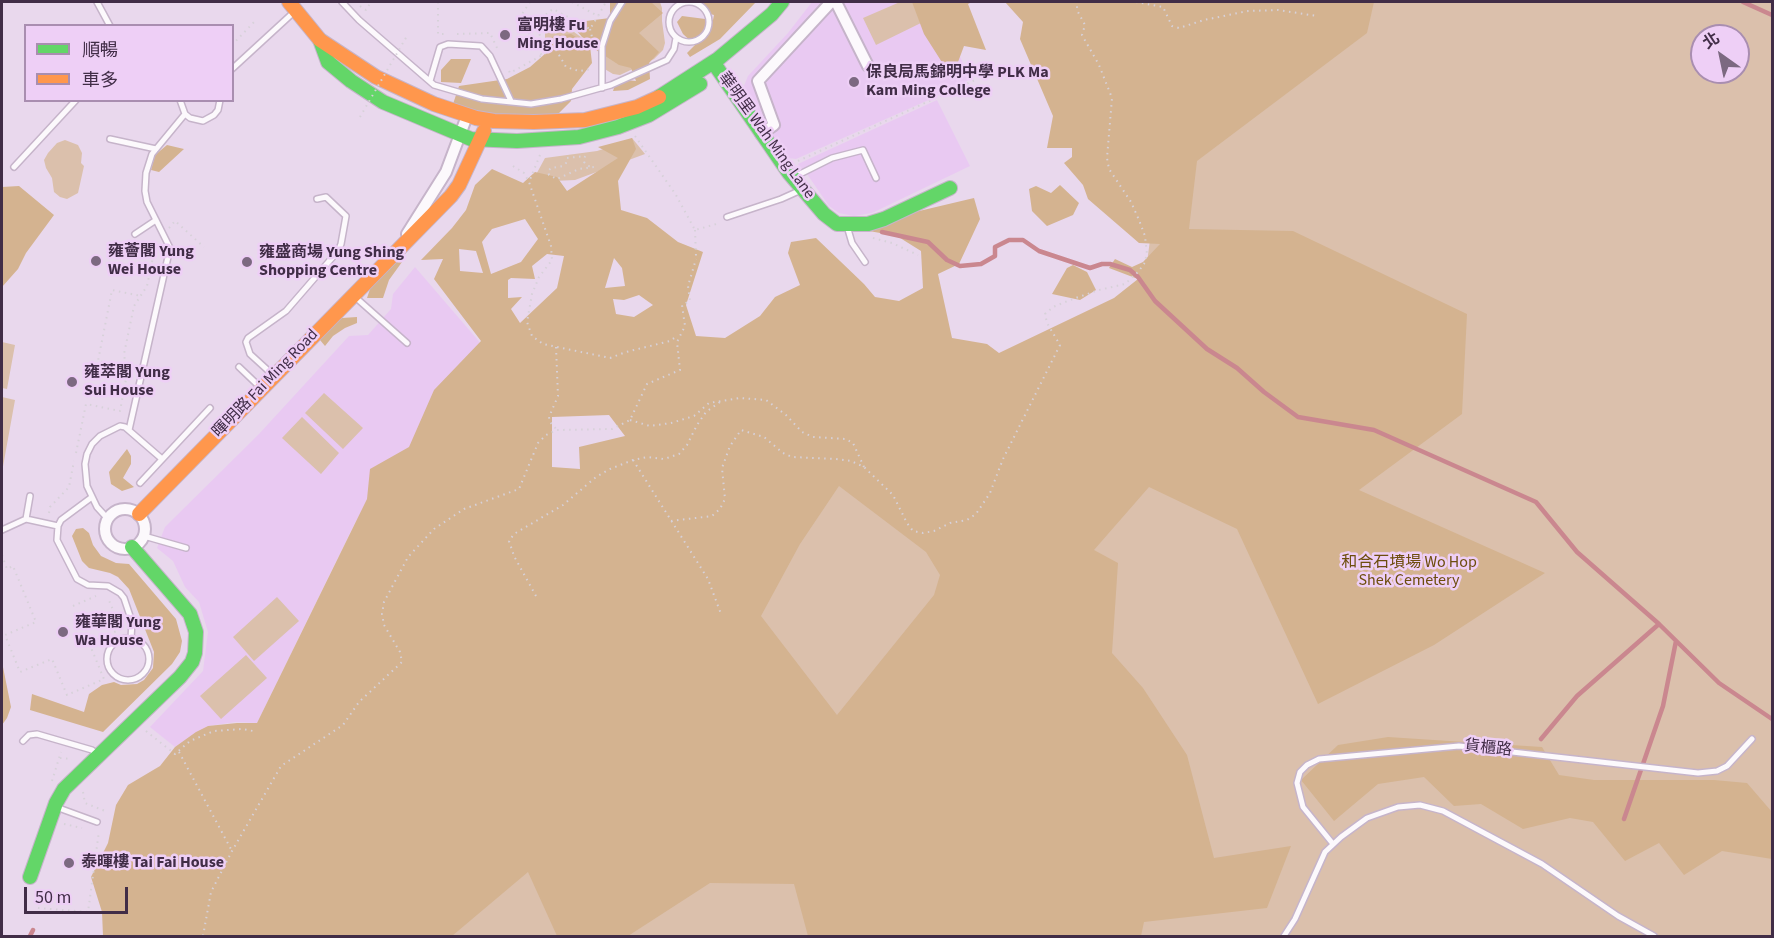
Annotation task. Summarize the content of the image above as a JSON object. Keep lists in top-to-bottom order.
{
  "streets": {
    "street": ["華明里 Wah Ming Lane", "暉明路 Fai Ming Road"],
    "lane": ["貨櫃路"]
  },
  "parks": ["和合石墳場 Wo Hop Shek Cemetery"],
  "places": [
    "富明樓 Fu Ming House",
    "保良局馬錦明中學 PLK Ma Kam Ming College",
    "雍薈閣 Yung Wei House",
    "雍盛商場 Yung Shing Shopping Centre",
    "雍萃閣 Yung Sui House",
    "雍華閣 Yung Wa House",
    "泰暉樓 Tai Fai House"
  ],
  "legend": ["順暢", "車多"],
  "scale_bar": "50 m",
  "north": "top left"
}
